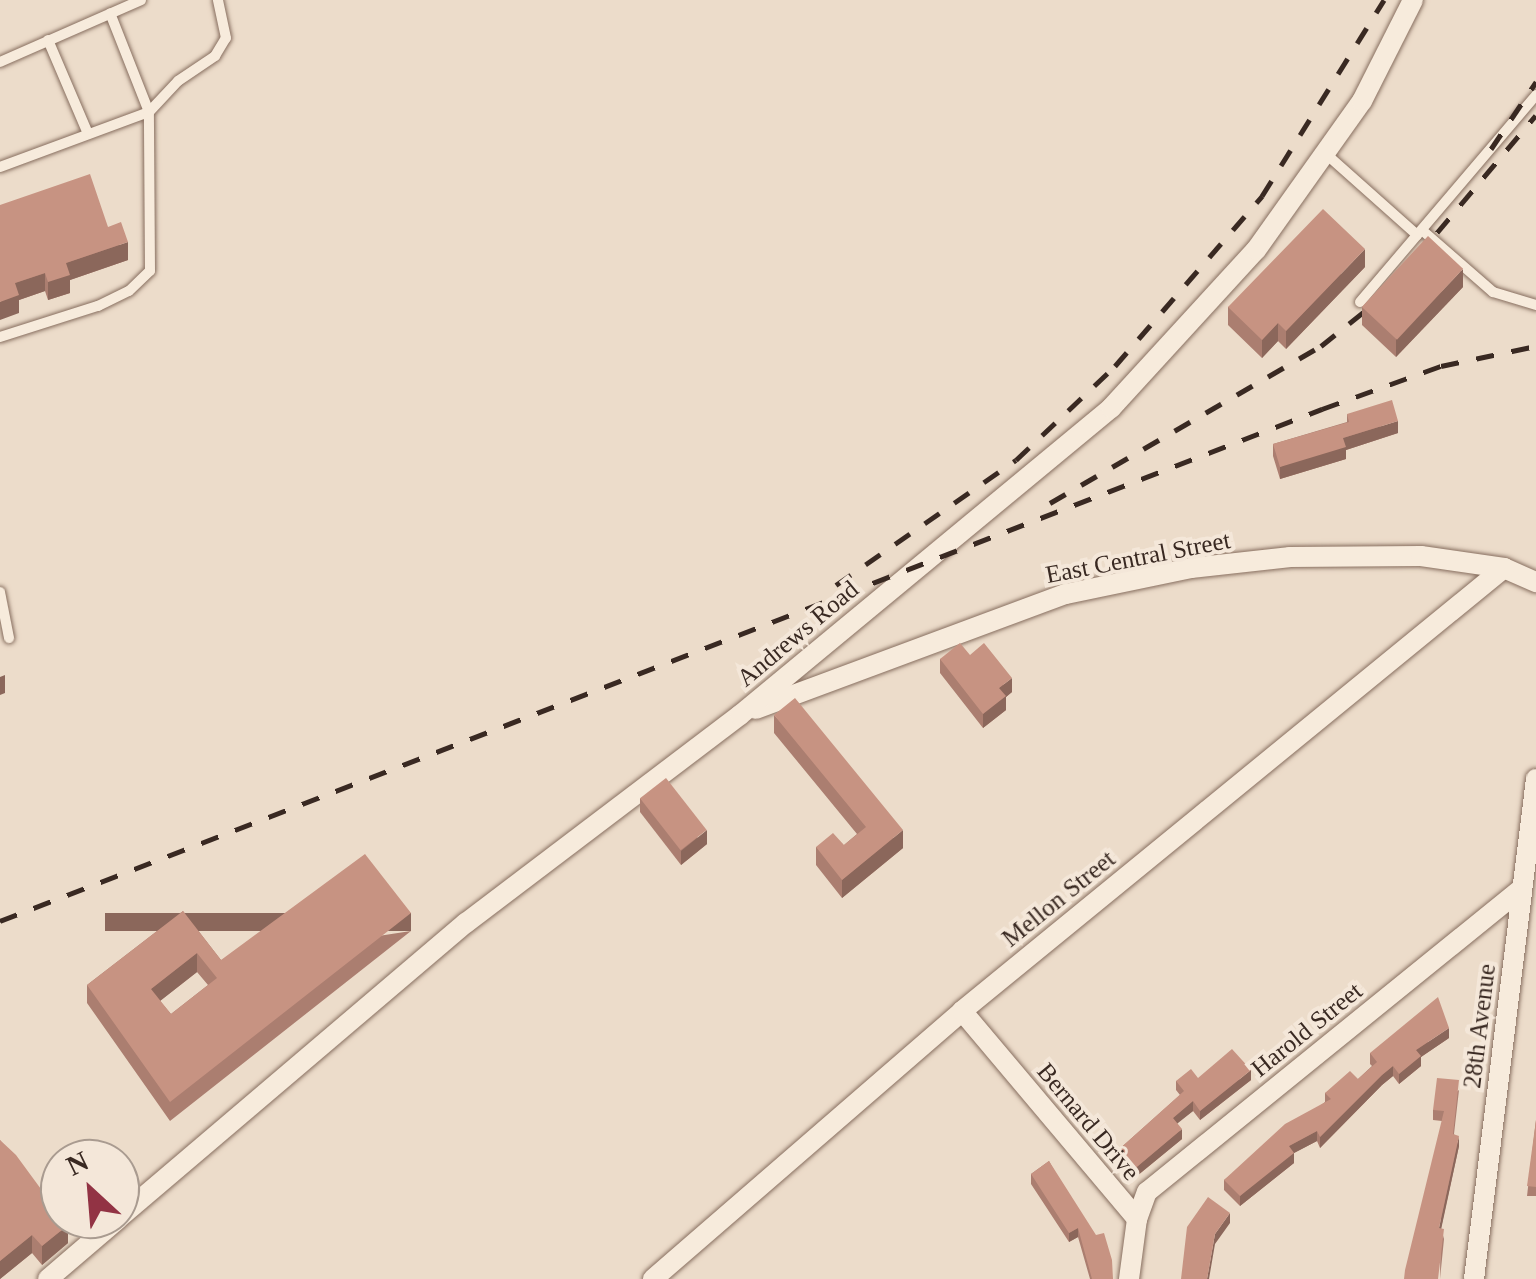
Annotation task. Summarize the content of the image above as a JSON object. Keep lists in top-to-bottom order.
{
  "streets": {
    "street": [
      "East Central Street",
      "Andrews Road",
      "Mellon Street",
      "28th Avenue",
      "Harold Street",
      "Bernard Drive"
    ]
  },
  "crossings": [
    ["East Central Street", "Andrews Road"],
    ["East Central Street", "Mellon Street"],
    ["Mellon Street", "Bernard Drive"],
    ["28th Avenue", "Harold Street"],
    ["Harold Street", "Bernard Drive"]
  ],
  "north": "top left"
}
